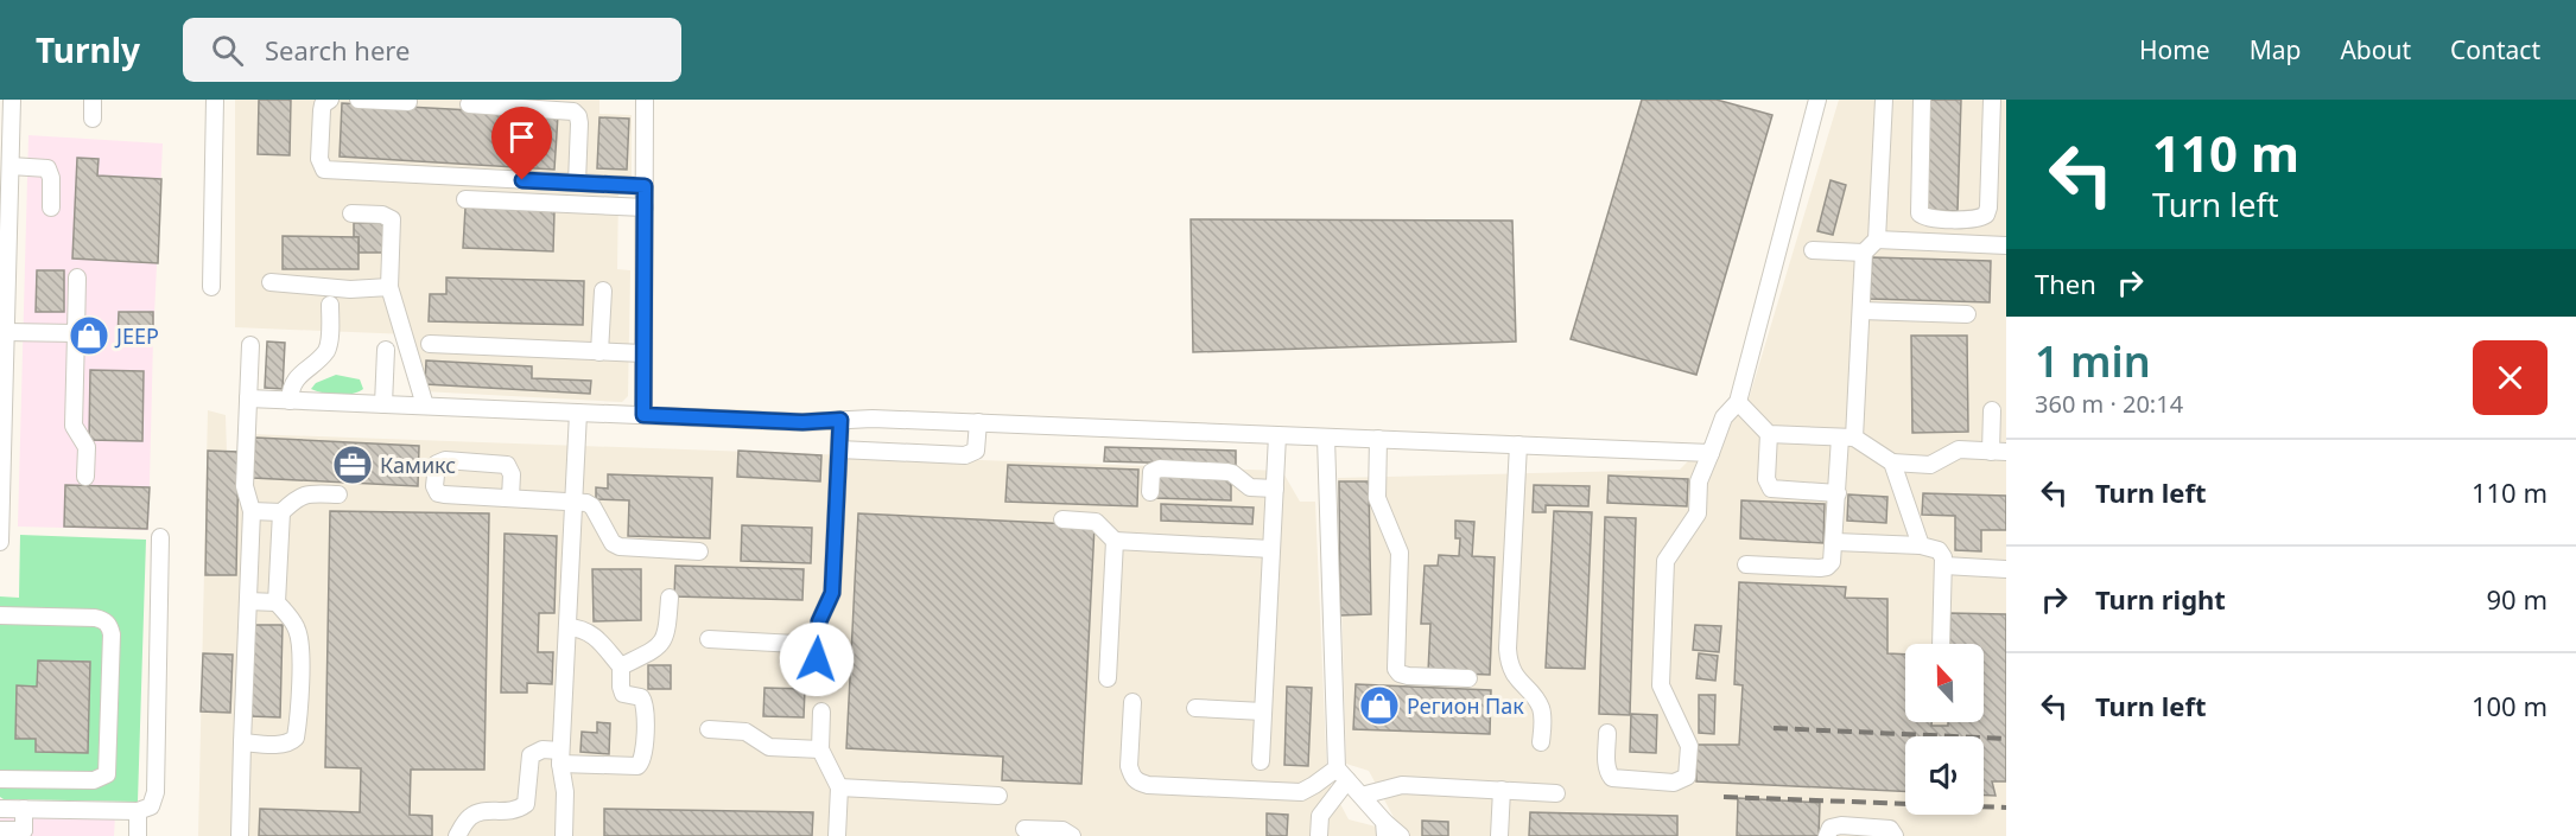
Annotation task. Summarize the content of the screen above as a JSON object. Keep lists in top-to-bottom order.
{
  "places": {
    "shop": ["JEEP", "Регион Пак"],
    "office": ["Камикс"]
  },
  "north": "top",
  "page": {
    "header": "Turnly",
    "search": "Search here",
    "nav": [
      "Home",
      "Map",
      "About",
      "Contact"
    ],
    "turn": ["110 m", "Turn left"],
    "then": "Then",
    "heading": ["1 min", "360 m · 20:14"],
    "list": [
      {
        "name": "Turn left",
        "value": "110 m"
      },
      {
        "name": "Turn right",
        "value": "90 m"
      },
      {
        "name": "Turn left",
        "value": "100 m"
      }
    ]
  }
}
